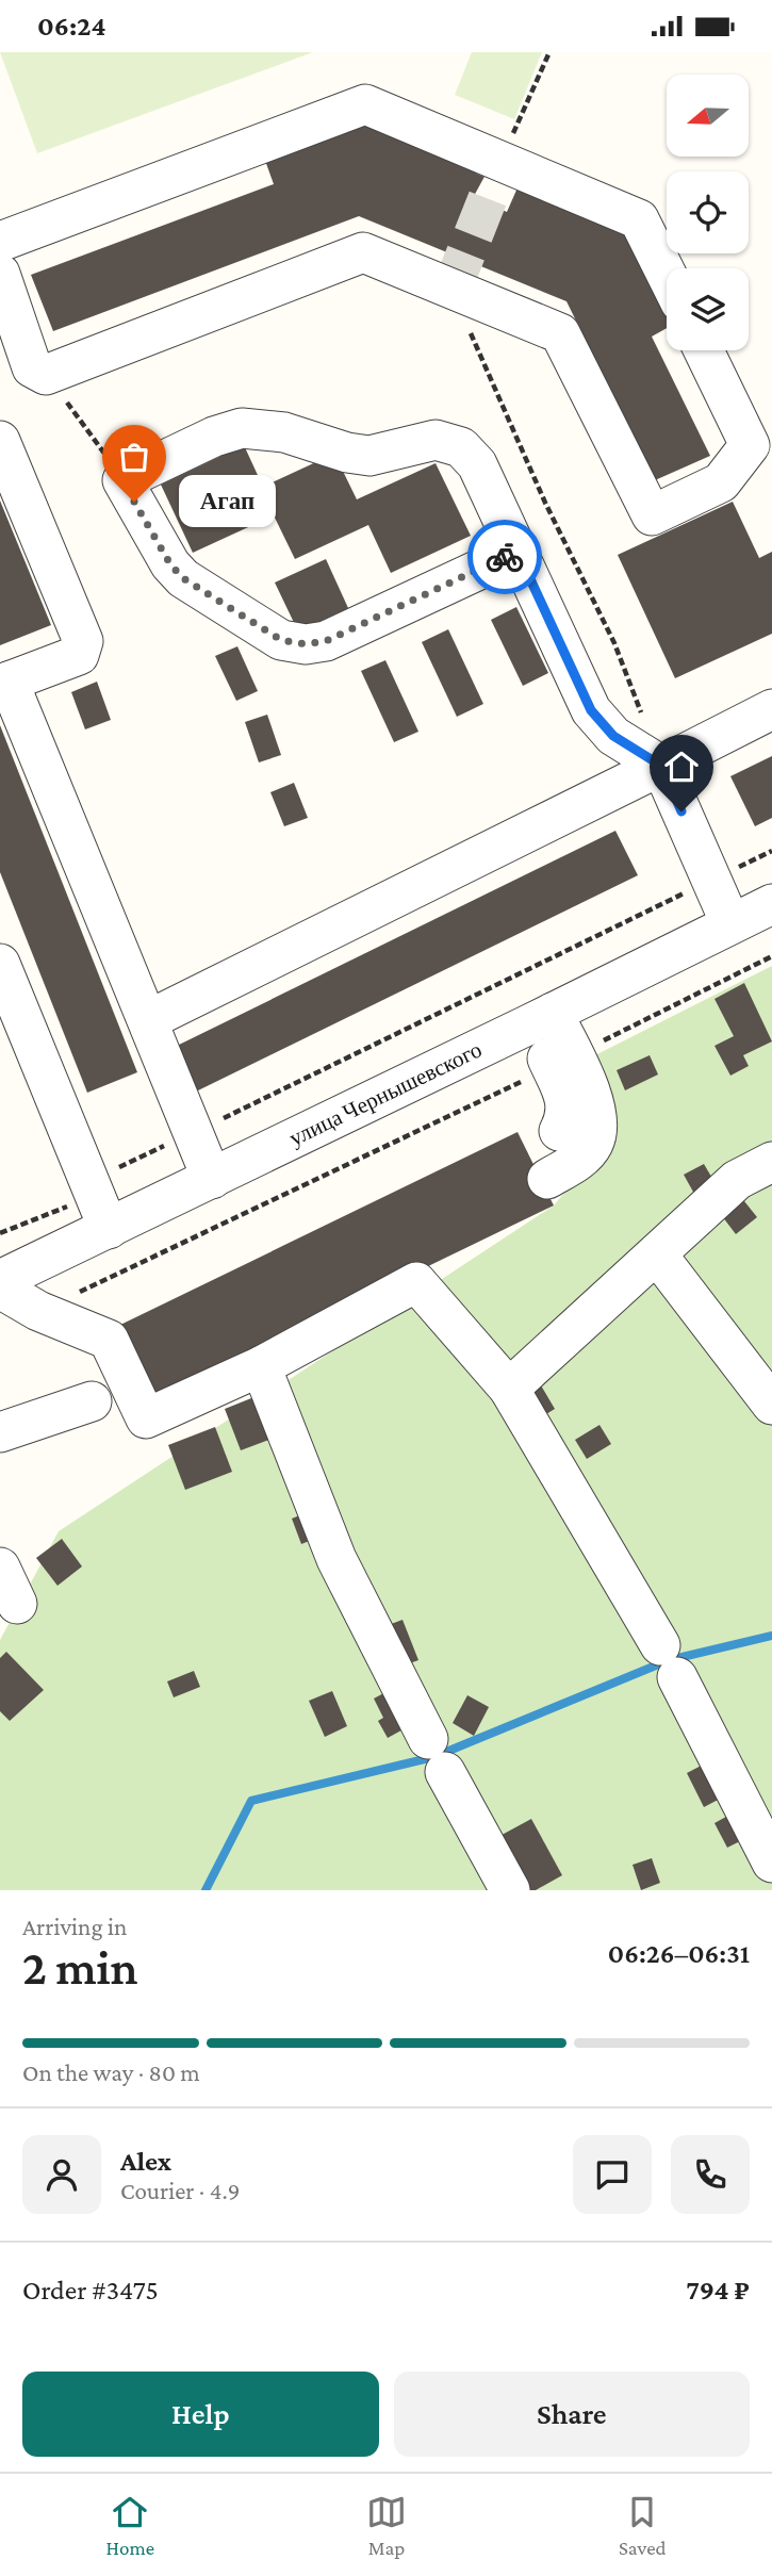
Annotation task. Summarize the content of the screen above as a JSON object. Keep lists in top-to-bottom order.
{
  "streets": {
    "street": ["улица Чернышевского"]
  },
  "places": ["Агап"],
  "north": "left",
  "page": {
    "status": "06:24",
    "bubble": "Агап",
    "heading": ["2 min", "Arriving in", "06:26–06:31"],
    "panel": [
      "Alex",
      "Courier · 4.9",
      "Order #3475",
      "794 ₽"
    ],
    "bar": "On the way · 80 m",
    "buttons": ["Help", "Share"],
    "tabs": ["Home", "Map", "Saved"]
  }
}
